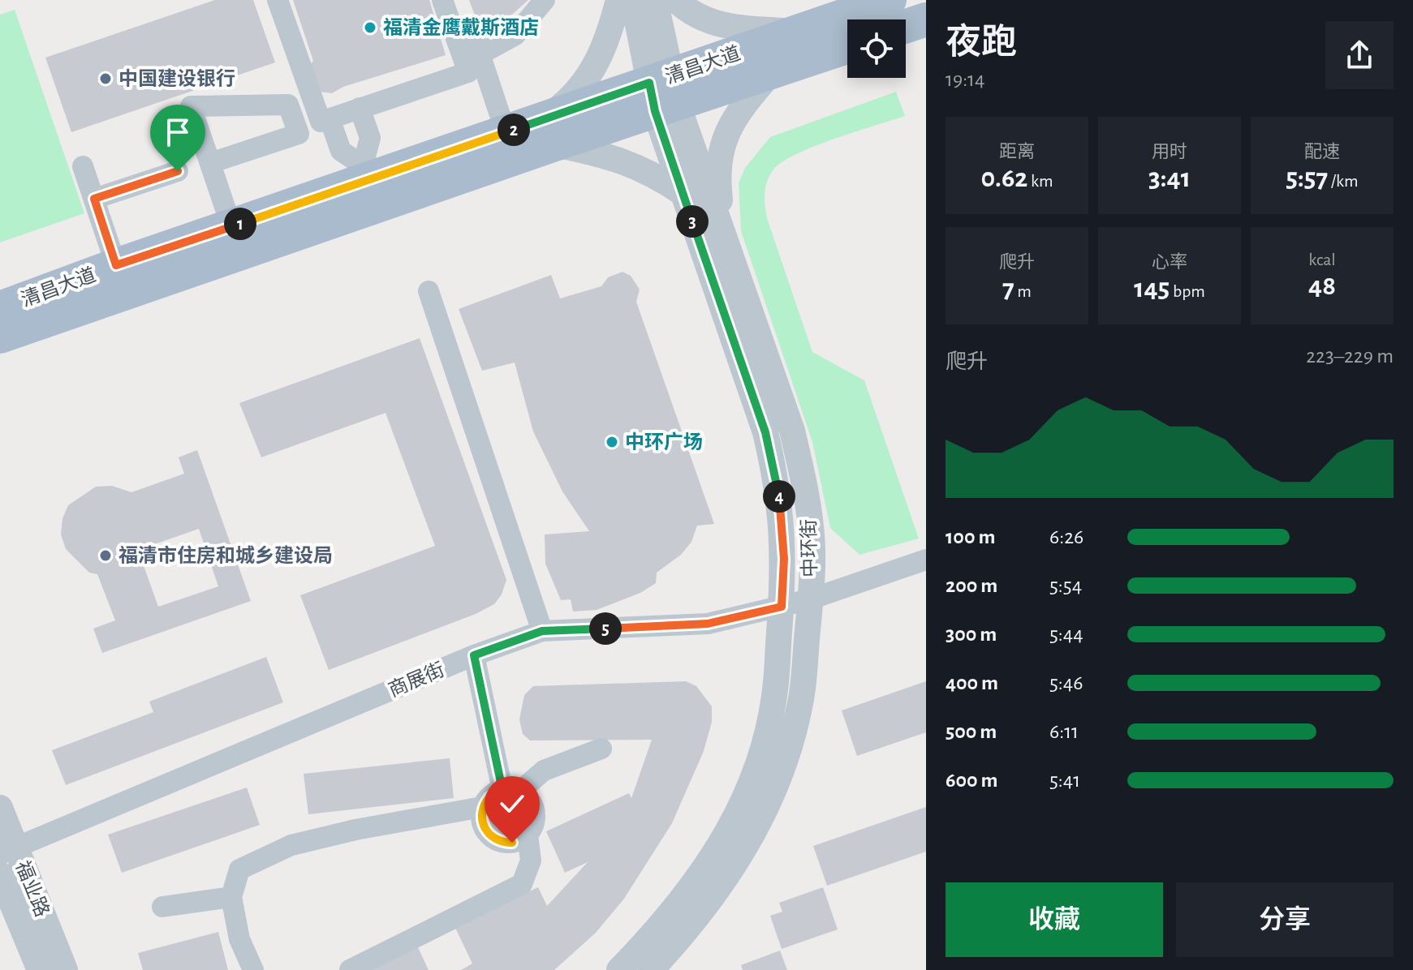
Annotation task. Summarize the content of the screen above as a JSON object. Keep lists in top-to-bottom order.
{
  "streets": {
    "main road": ["清昌大道"],
    "street": ["中环街", "商展街", "福业路"]
  },
  "crossings": [
    ["清昌大道", "中环街"],
    ["中环街", "商展街"],
    ["商展街", "福业路"]
  ],
  "places": [
    "福清金鹰戴斯酒店",
    "中国建设银行",
    "中环广场",
    "福清市住房和城乡建设局"
  ],
  "page": {
    "heading": ["夜跑", "19:14"],
    "stats": [
      ["距离", "0.62 km"],
      ["用时", "3:41"],
      ["配速", "5:57 /km"],
      ["爬升", "7 m"],
      ["心率", "145 bpm"],
      ["kcal", "48"]
    ],
    "pins": [
      "2",
      "3",
      "1",
      "4",
      "5"
    ],
    "chart": ["爬升", "223–229 m"],
    "list": [
      {
        "name": "100 m",
        "note": "6:26"
      },
      {
        "name": "200 m",
        "note": "5:54"
      },
      {
        "name": "300 m",
        "note": "5:44"
      },
      {
        "name": "400 m",
        "note": "5:46"
      },
      {
        "name": "500 m",
        "note": "6:11"
      },
      {
        "name": "600 m",
        "note": "5:41"
      }
    ],
    "buttons": ["收藏", "分享"]
  }
}
